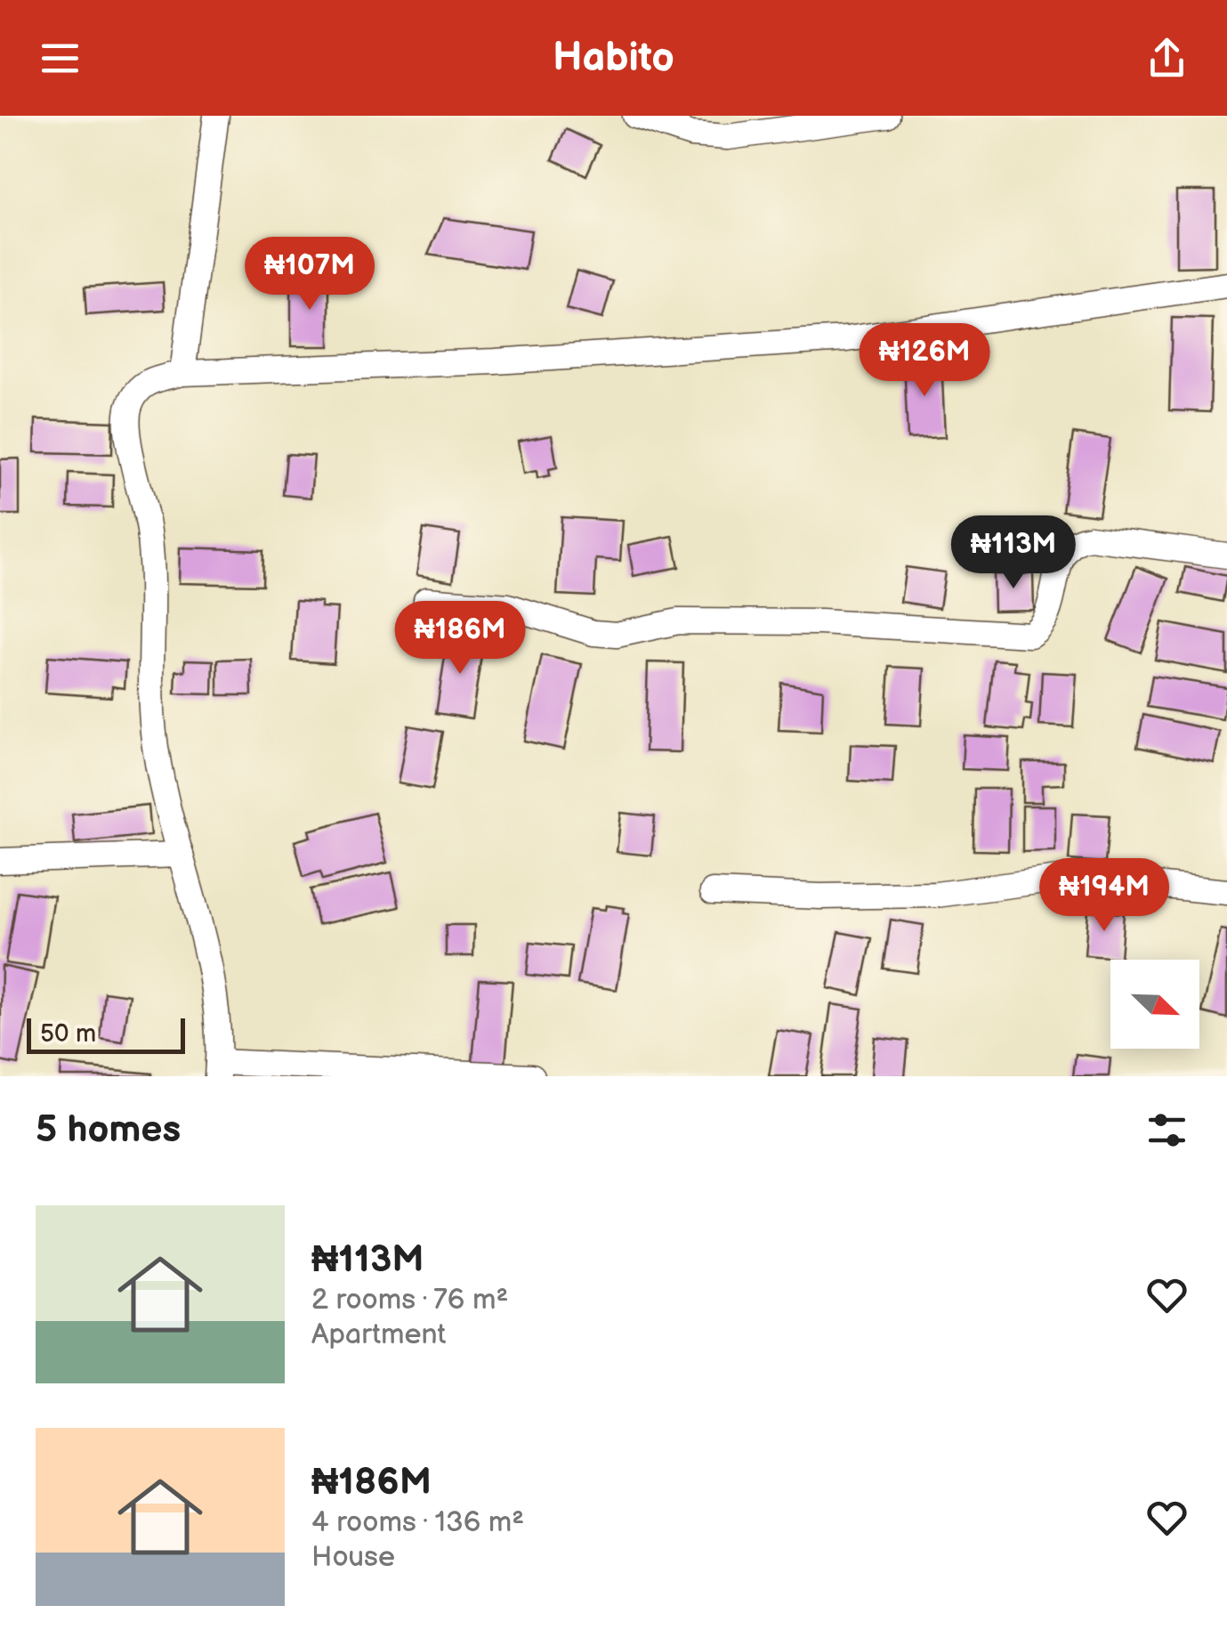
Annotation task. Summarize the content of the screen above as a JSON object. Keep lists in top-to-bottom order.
{
  "scale_bar": "50 m",
  "north": "bottom right",
  "page": {
    "header": "Habito",
    "price": [
      "₦107M",
      "₦126M",
      "₦113M",
      "₦186M",
      "₦194M"
    ],
    "scale": "50 m",
    "heading": "5 homes",
    "list": [
      {
        "name": "₦113M",
        "note": "2 rooms · 76 m² · Apartment"
      },
      {
        "name": "₦186M",
        "note": "4 rooms · 136 m² · House"
      }
    ]
  }
}
